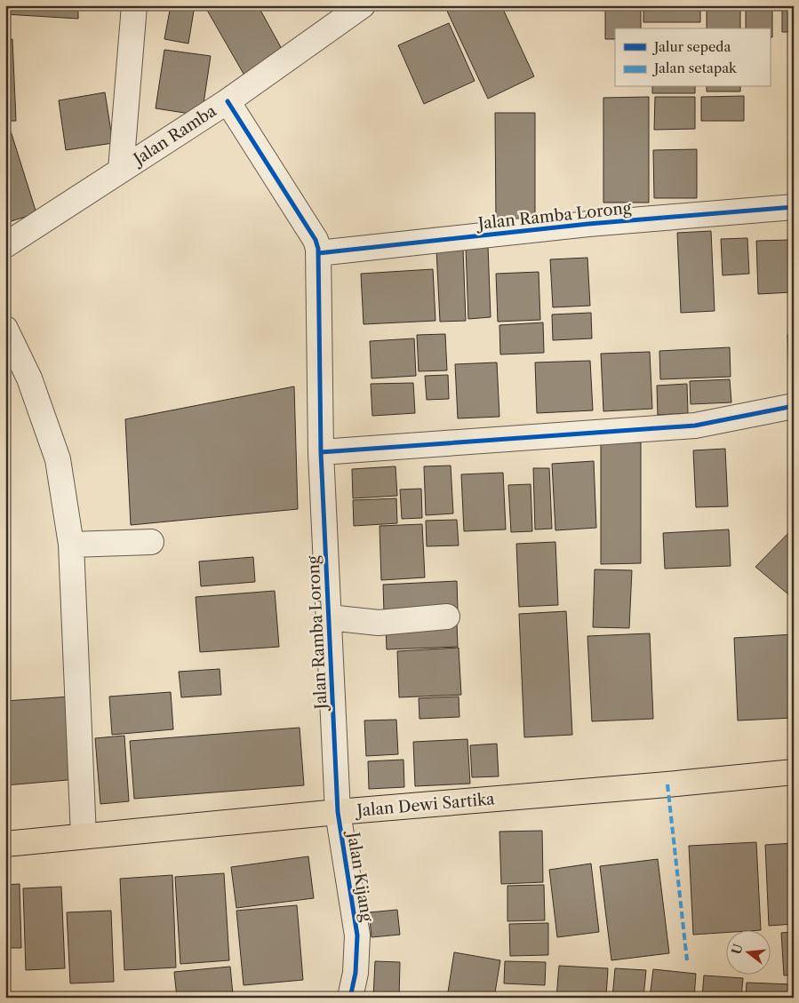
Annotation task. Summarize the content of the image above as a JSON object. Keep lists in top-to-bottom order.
{
  "streets": {
    "main road": ["Jalan Dewi Sartika"],
    "street": ["Jalan Ramba", "Jalan Ramba Lorong", "Jalan Kijang"]
  },
  "crossings": [
    ["Jalan Ramba", "Jalan Ramba Lorong"],
    ["Jalan Ramba Lorong", "Jalan Dewi Sartika"],
    ["Jalan Ramba Lorong", "Jalan Kijang"],
    ["Jalan Dewi Sartika", "Jalan Kijang"]
  ],
  "legend": ["Jalur sepeda", "Jalan setapak"],
  "north": "left"
}
